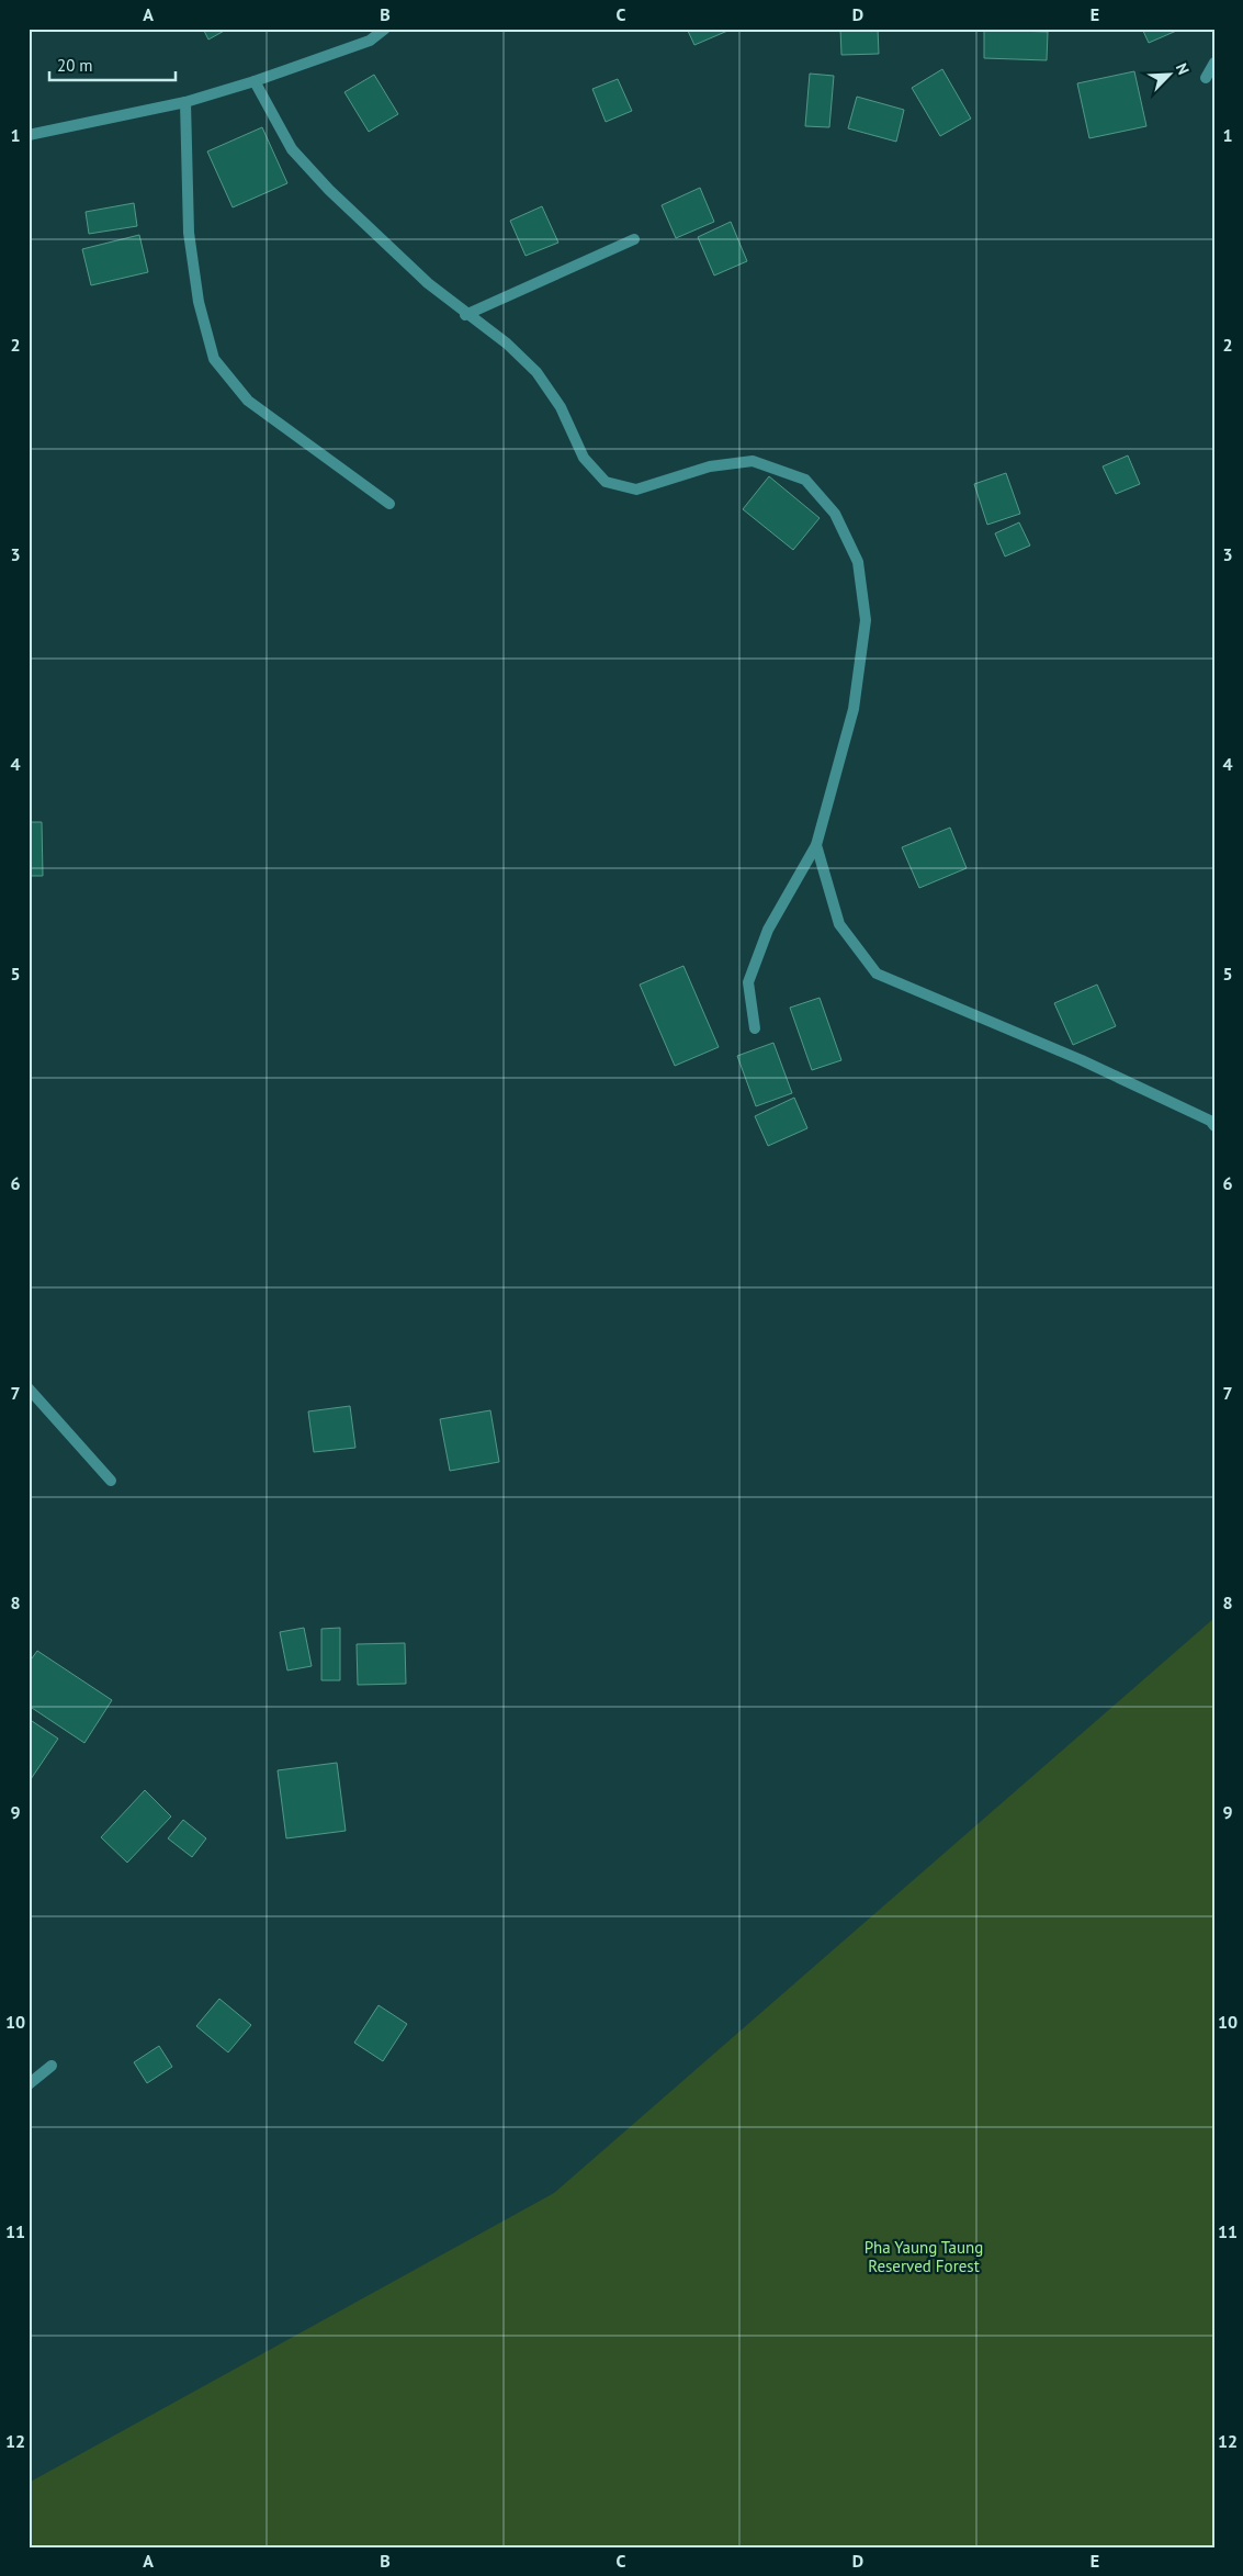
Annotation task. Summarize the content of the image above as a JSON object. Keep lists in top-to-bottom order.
{
  "parks": ["Pha Yaung Taung Reserved Forest"],
  "scale_bar": "20 m",
  "north": "top right",
  "grid": {
    "columns": [
      "A",
      "B",
      "C",
      "D",
      "E"
    ],
    "rows": [
      "1",
      "2",
      "3",
      "4",
      "5",
      "6",
      "7",
      "8",
      "9",
      "10",
      "11",
      "12"
    ]
  }
}
